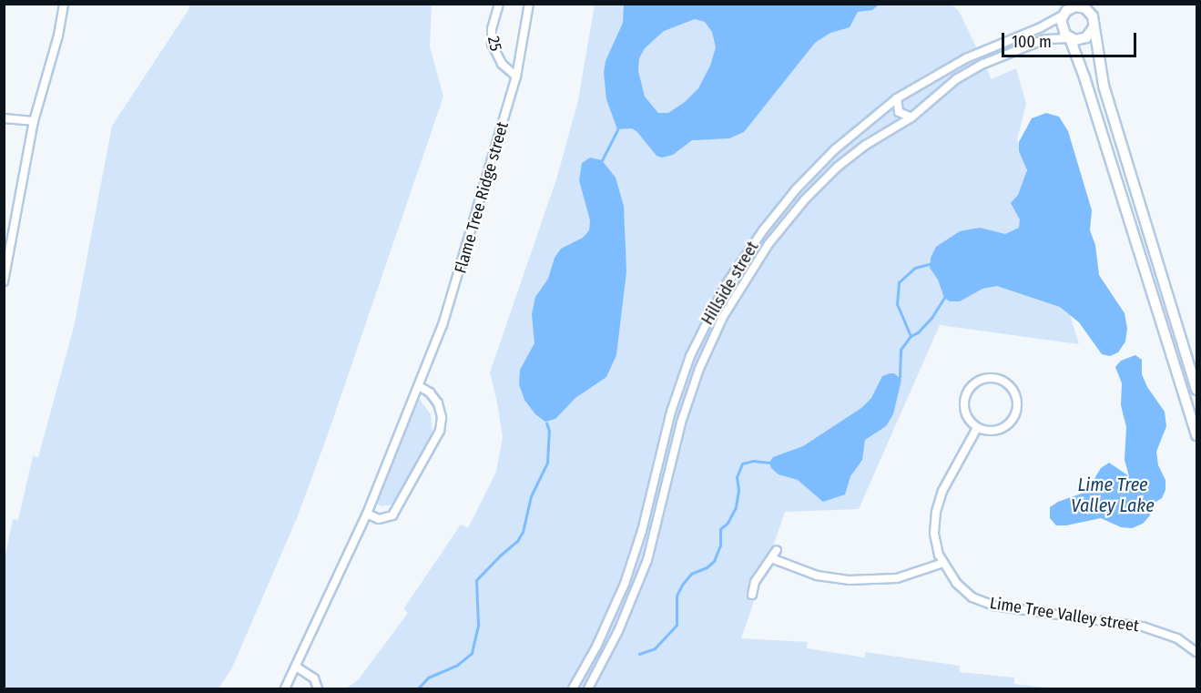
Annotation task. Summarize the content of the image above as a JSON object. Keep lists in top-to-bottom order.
{
  "streets": {
    "street": [
      "25",
      "Flame Tree Ridge street",
      "Hillside street",
      "Lime Tree Valley street"
    ]
  },
  "crossings": [
    ["25", "Flame Tree Ridge street"]
  ],
  "water": ["Lime Tree Valley Lake"],
  "scale_bar": "100 m"
}
